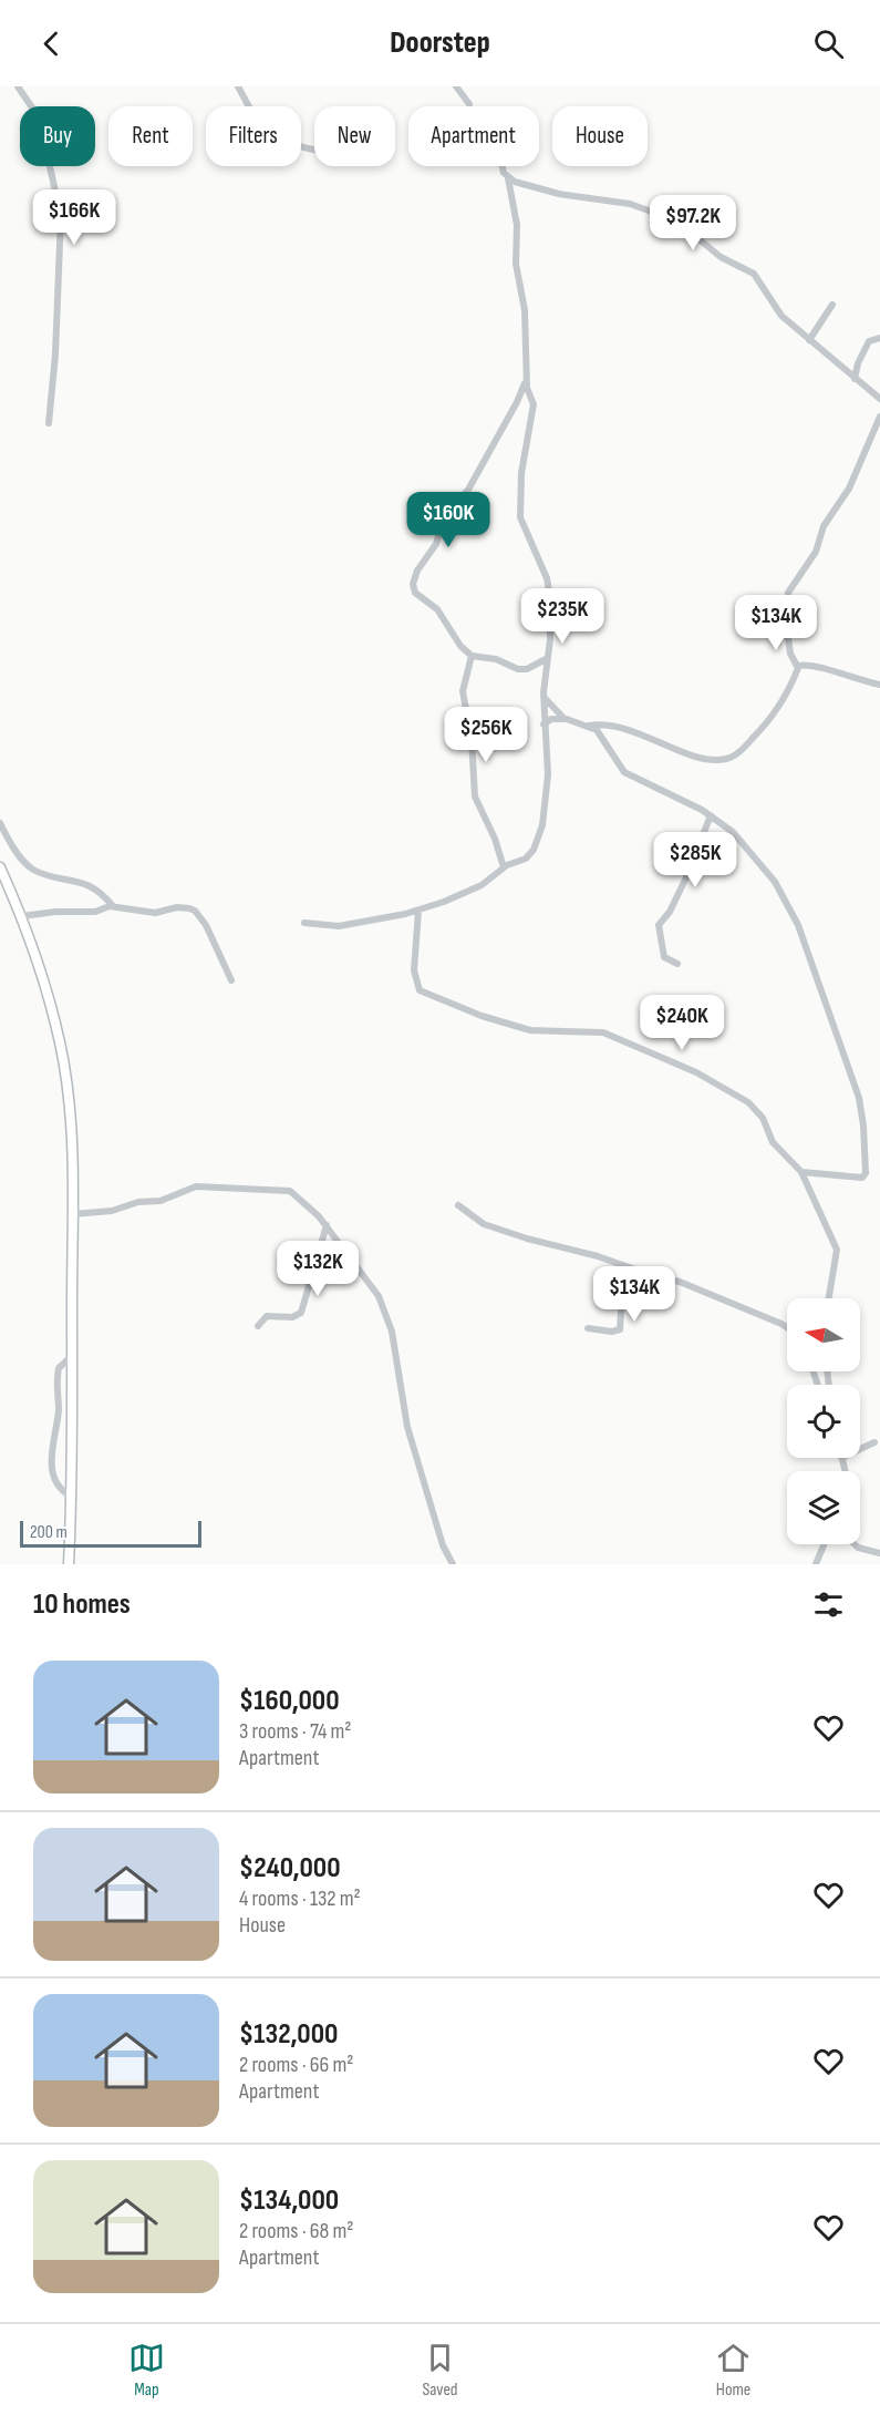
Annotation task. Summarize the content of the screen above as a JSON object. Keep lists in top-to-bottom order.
{
  "scale_bar": "200 m",
  "north": "left",
  "page": {
    "header": "Doorstep",
    "chip": [
      "Buy",
      "Rent",
      "Filters",
      "New",
      "Apartment",
      "House"
    ],
    "price": [
      "$166K",
      "$97.2K",
      "$160K",
      "$235K",
      "$134K",
      "$256K",
      "$285K",
      "$240K",
      "$132K",
      "$134K"
    ],
    "scale": "200 m",
    "heading": "10 homes",
    "list": [
      {
        "name": "$160,000",
        "note": "3 rooms · 74 m² · Apartment"
      },
      {
        "name": "$240,000",
        "note": "4 rooms · 132 m² · House"
      },
      {
        "name": "$132,000",
        "note": "2 rooms · 66 m² · Apartment"
      },
      {
        "name": "$134,000",
        "note": "2 rooms · 68 m² · Apartment"
      }
    ],
    "tabs": ["Map", "Saved", "Home"]
  }
}
